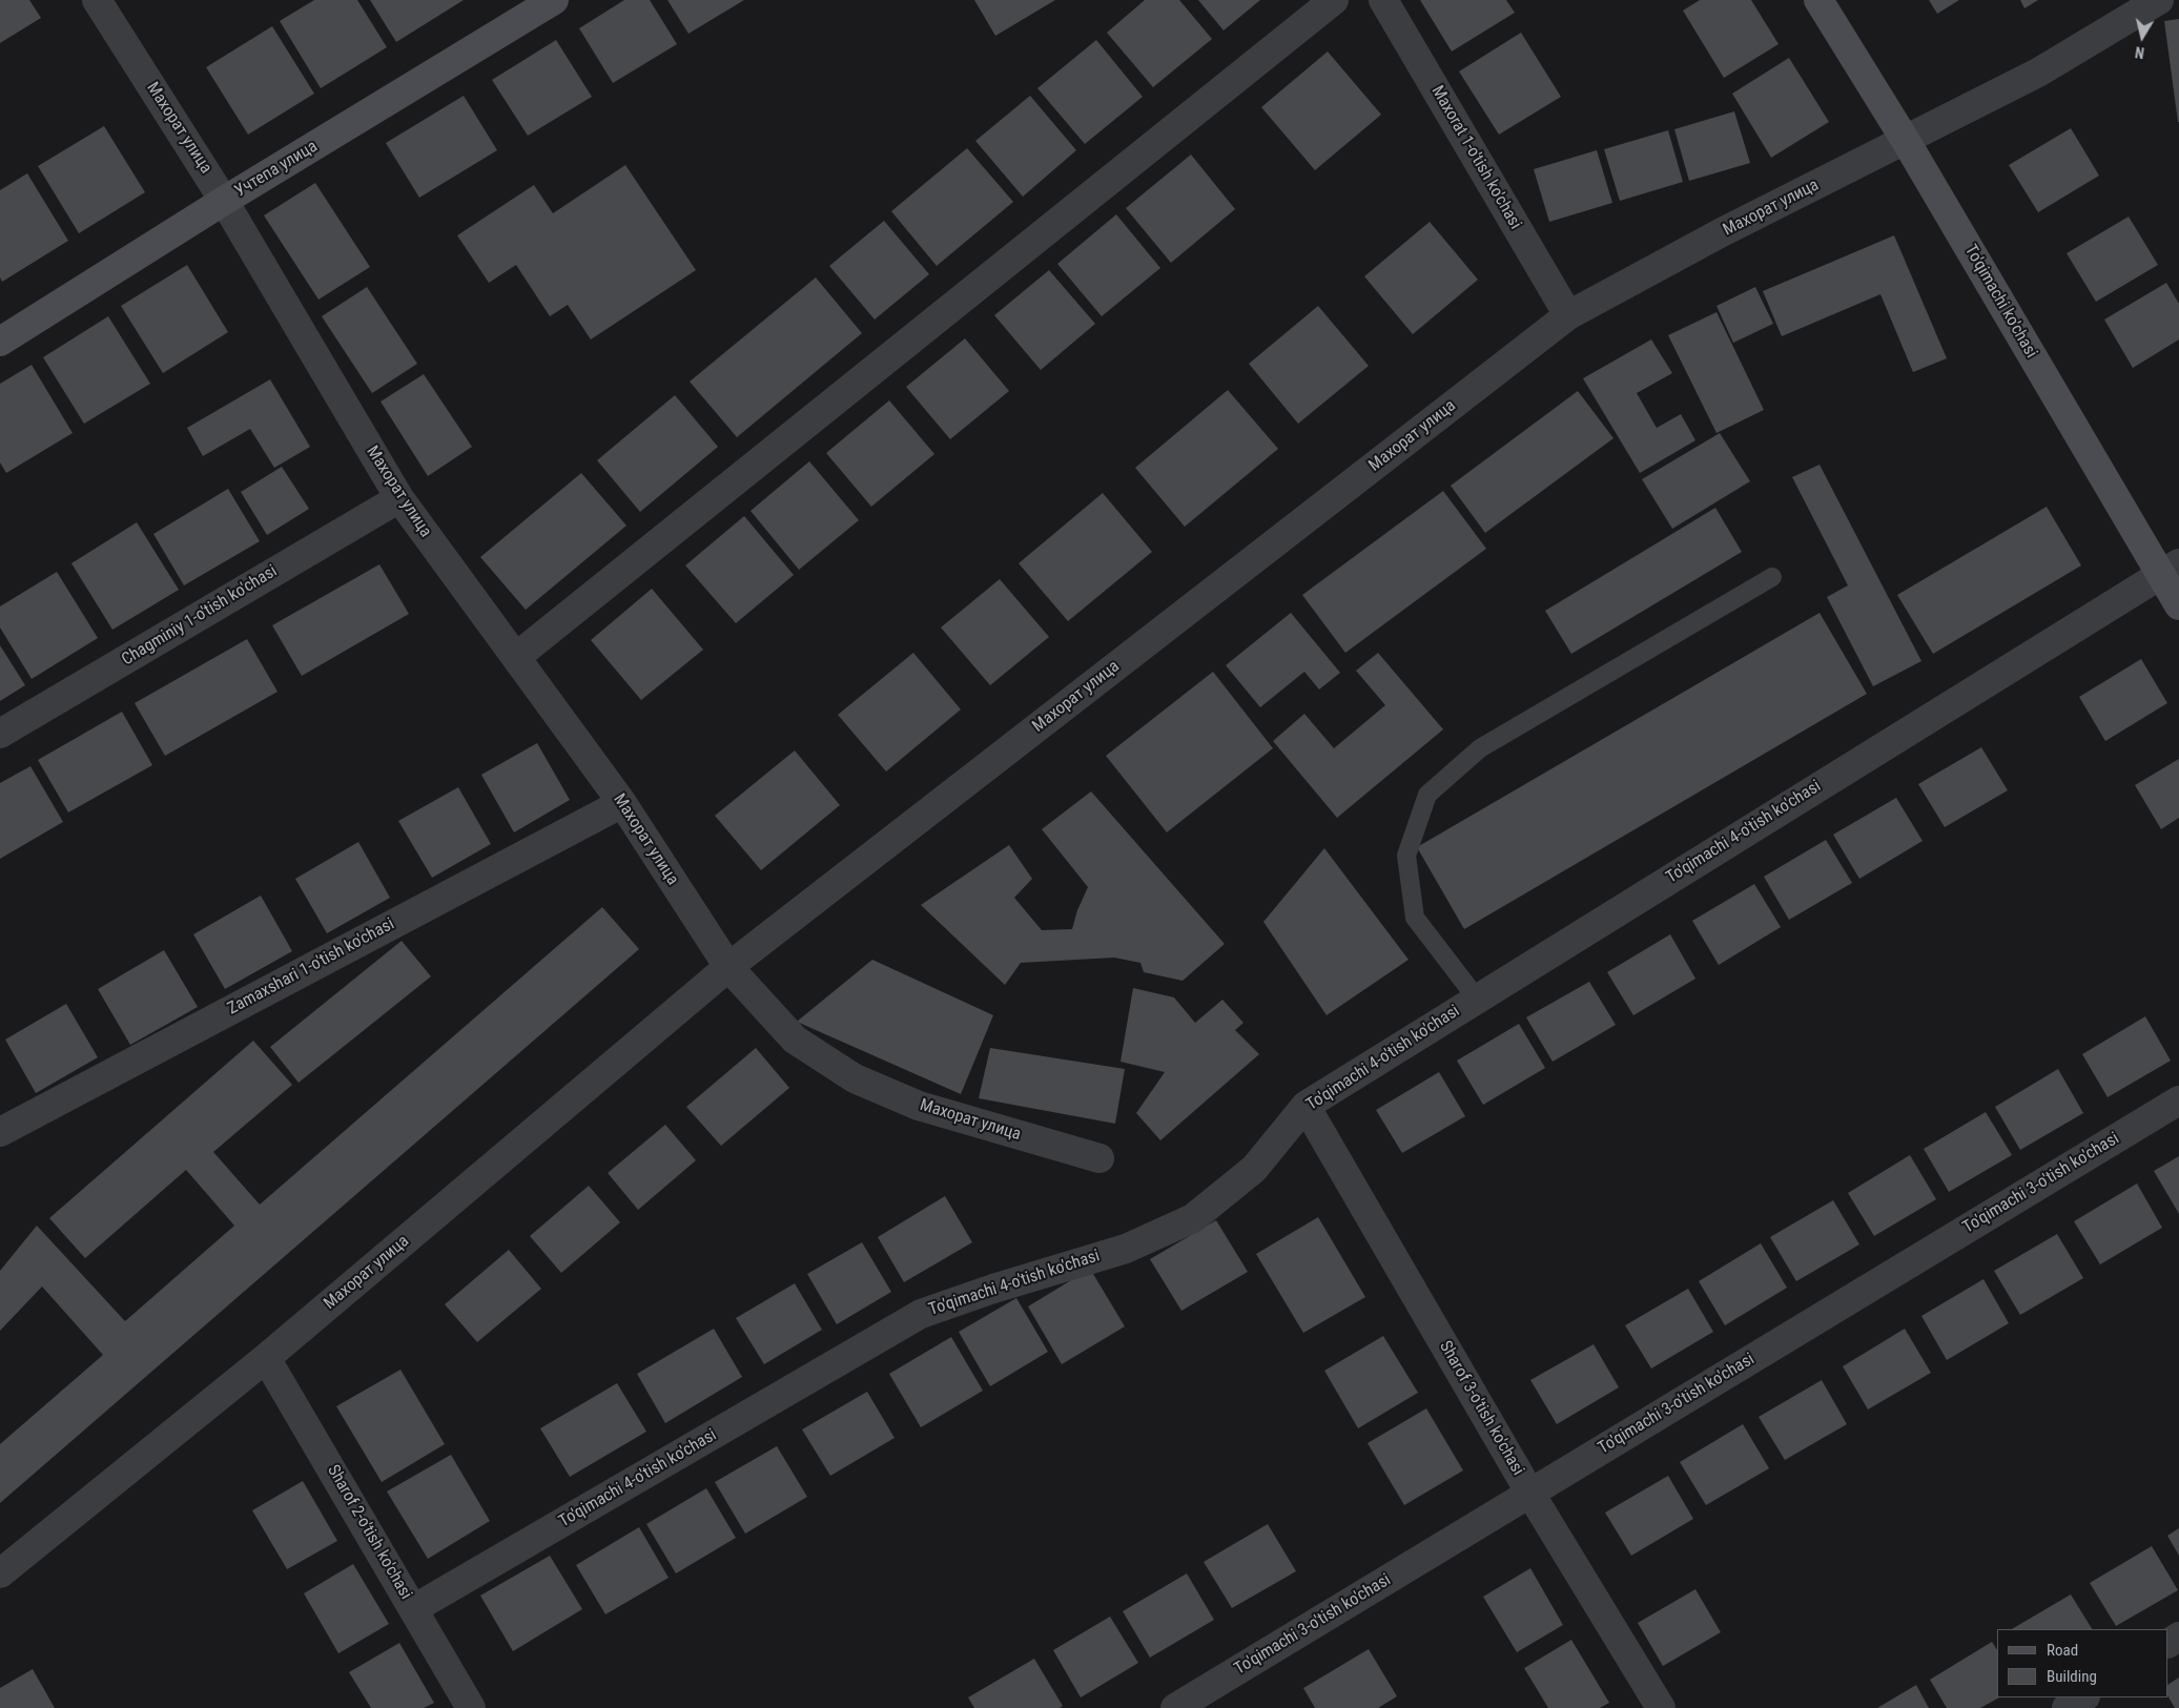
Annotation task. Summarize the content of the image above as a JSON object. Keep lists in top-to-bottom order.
{
  "streets": {
    "main road": ["Учтепа улица", "To'qimachi ko'chasi"],
    "street": [
      "Махорат улица",
      "Maxorat 1-o'tish ko'chasi",
      "Chagminiy 1-o'tish ko'chasi",
      "To'qimachi 4-o'tish ko'chasi",
      "Zamaxshari 1-o'tish ko'chasi",
      "To'qimachi 3-o'tish ko'chasi",
      "Sharof 3-o'tish ko'chasi",
      "Sharof 2-o'tish ko'chasi"
    ]
  },
  "crossings": [
    ["Махорат улица", "Maxorat 1-o'tish ko'chasi"],
    ["Махорат улица", "Учтепа улица"],
    ["Махорат улица", "To'qimachi ko'chasi"],
    ["Махорат улица", "Chagminiy 1-o'tish ko'chasi"],
    ["Махорат улица", "Zamaxshari 1-o'tish ko'chasi"],
    ["Махорат улица", "Sharof 2-o'tish ko'chasi"],
    ["To'qimachi ko'chasi", "To'qimachi 4-o'tish ko'chasi"],
    ["To'qimachi 4-o'tish ko'chasi", "Sharof 3-o'tish ko'chasi"],
    ["To'qimachi 4-o'tish ko'chasi", "Sharof 2-o'tish ko'chasi"],
    ["To'qimachi 3-o'tish ko'chasi", "Sharof 3-o'tish ko'chasi"]
  ],
  "legend": ["Road", "Building"],
  "north": "bottom"
}
